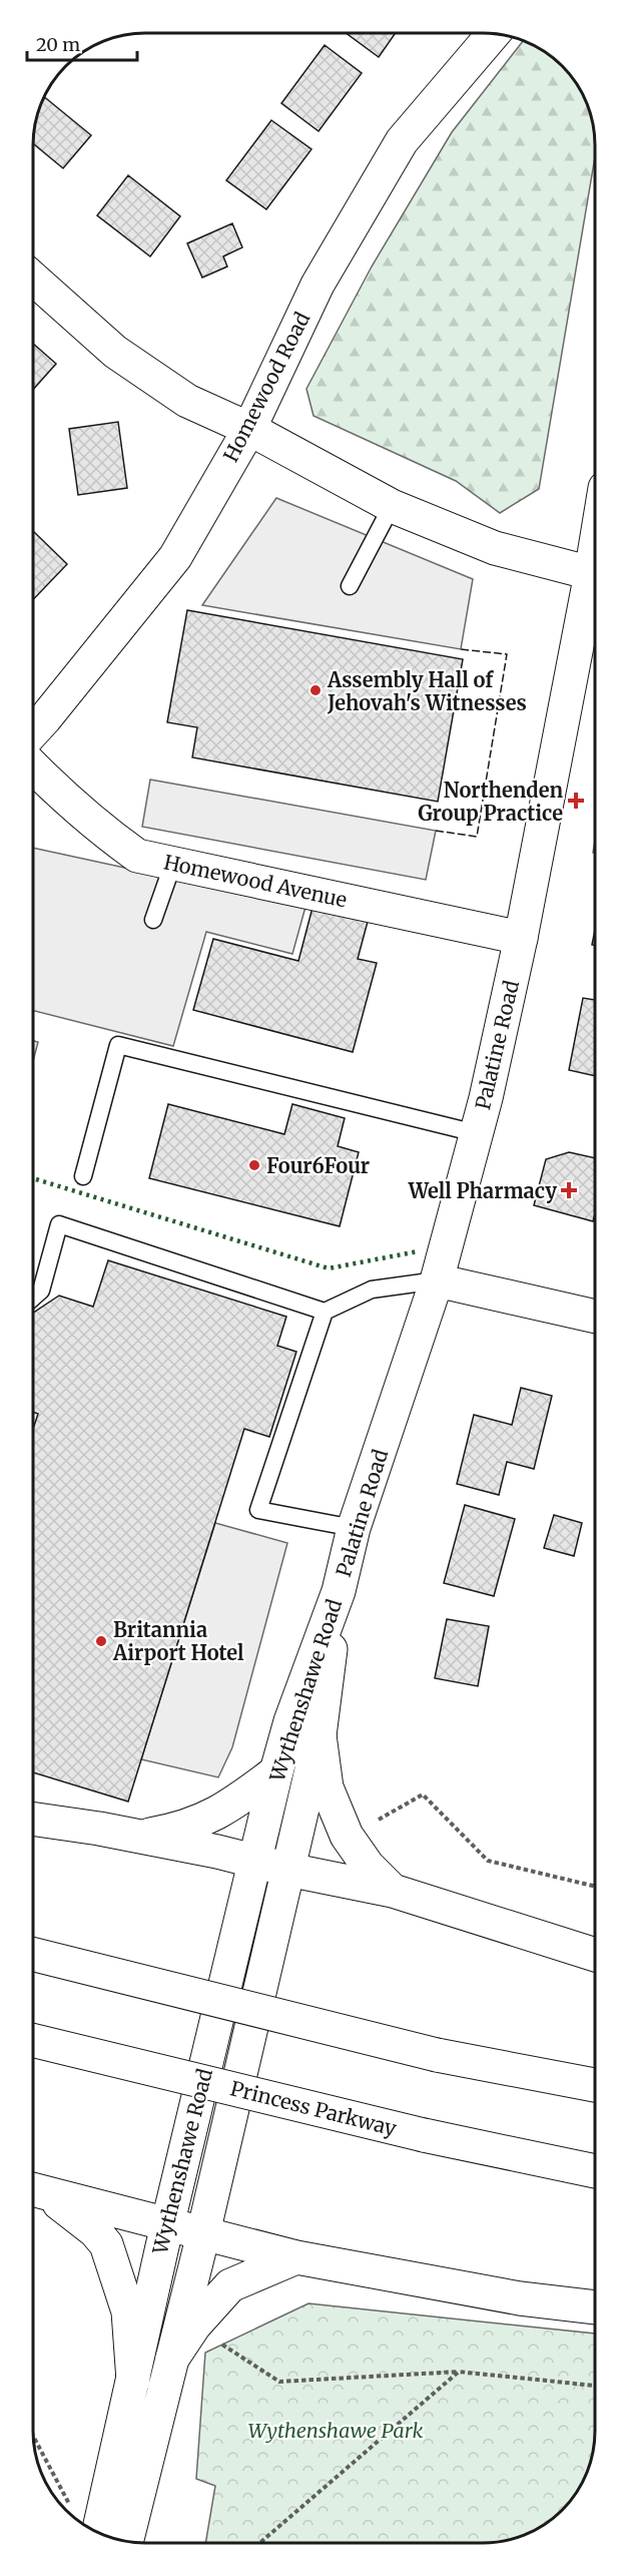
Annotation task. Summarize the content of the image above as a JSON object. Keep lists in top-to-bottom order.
{
  "streets": {
    "main road": [
      "Homewood Road",
      "Homewood Avenue",
      "Palatine Road",
      "Wythenshawe Road",
      "Princess Parkway"
    ]
  },
  "crossings": [
    ["Homewood Avenue", "Palatine Road"],
    ["Palatine Road", "Wythenshawe Road"]
  ],
  "parks": ["Wythenshawe Park"],
  "places": {
    "other": ["Assembly Hall of Jehovah's Witnesses", "Four6Four", "Britannia Airport Hotel"],
    "health": ["Northenden Group Practice", "Well Pharmacy"]
  },
  "scale_bar": "20 m"
}
